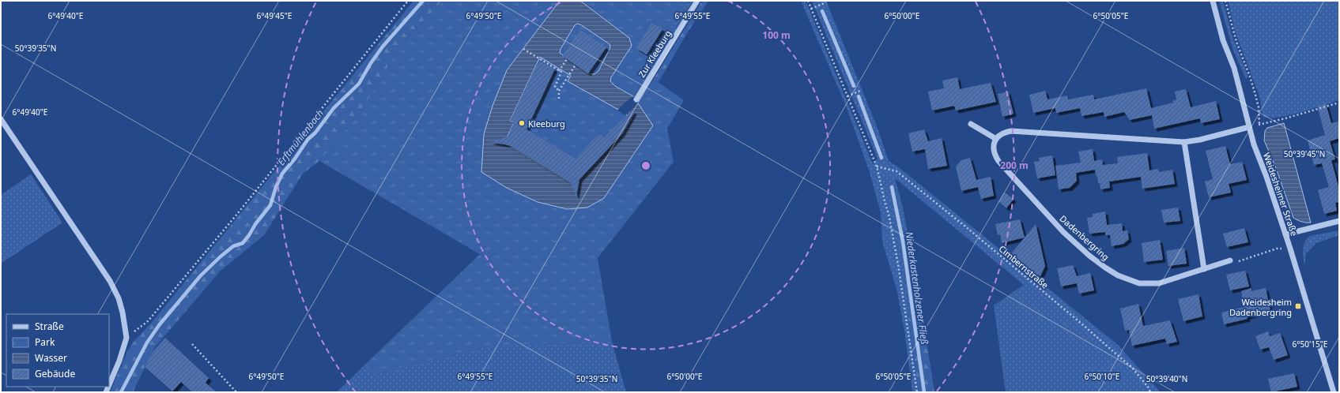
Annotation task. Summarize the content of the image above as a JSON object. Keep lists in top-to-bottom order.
{
  "streets": {
    "street": ["Zur Kleeburg", "Weidesheimer Straße", "Dadenbergring"],
    "path": ["Cimbernstraße"]
  },
  "water": ["Erftmühlenbach", "Niederkastenholzener Fließ"],
  "places": {
    "other": ["Kleeburg"],
    "transit": ["Weidesheim Dadenbergring"]
  },
  "legend": [
    "Straße",
    "Park",
    "Wasser",
    "Gebäude"
  ],
  "coordinates": [
    "6°49'40\"E",
    "6°49'45\"E",
    "6°49'50\"E",
    "6°49'55\"E",
    "6°50'00\"E",
    "6°50'05\"E",
    "50°39'35\"N",
    "50°39'45\"N",
    "6°50'15\"E",
    "6°50'10\"E",
    "50°39'40\"N"
  ],
  "rings": ["100 m", "200 m"]
}
